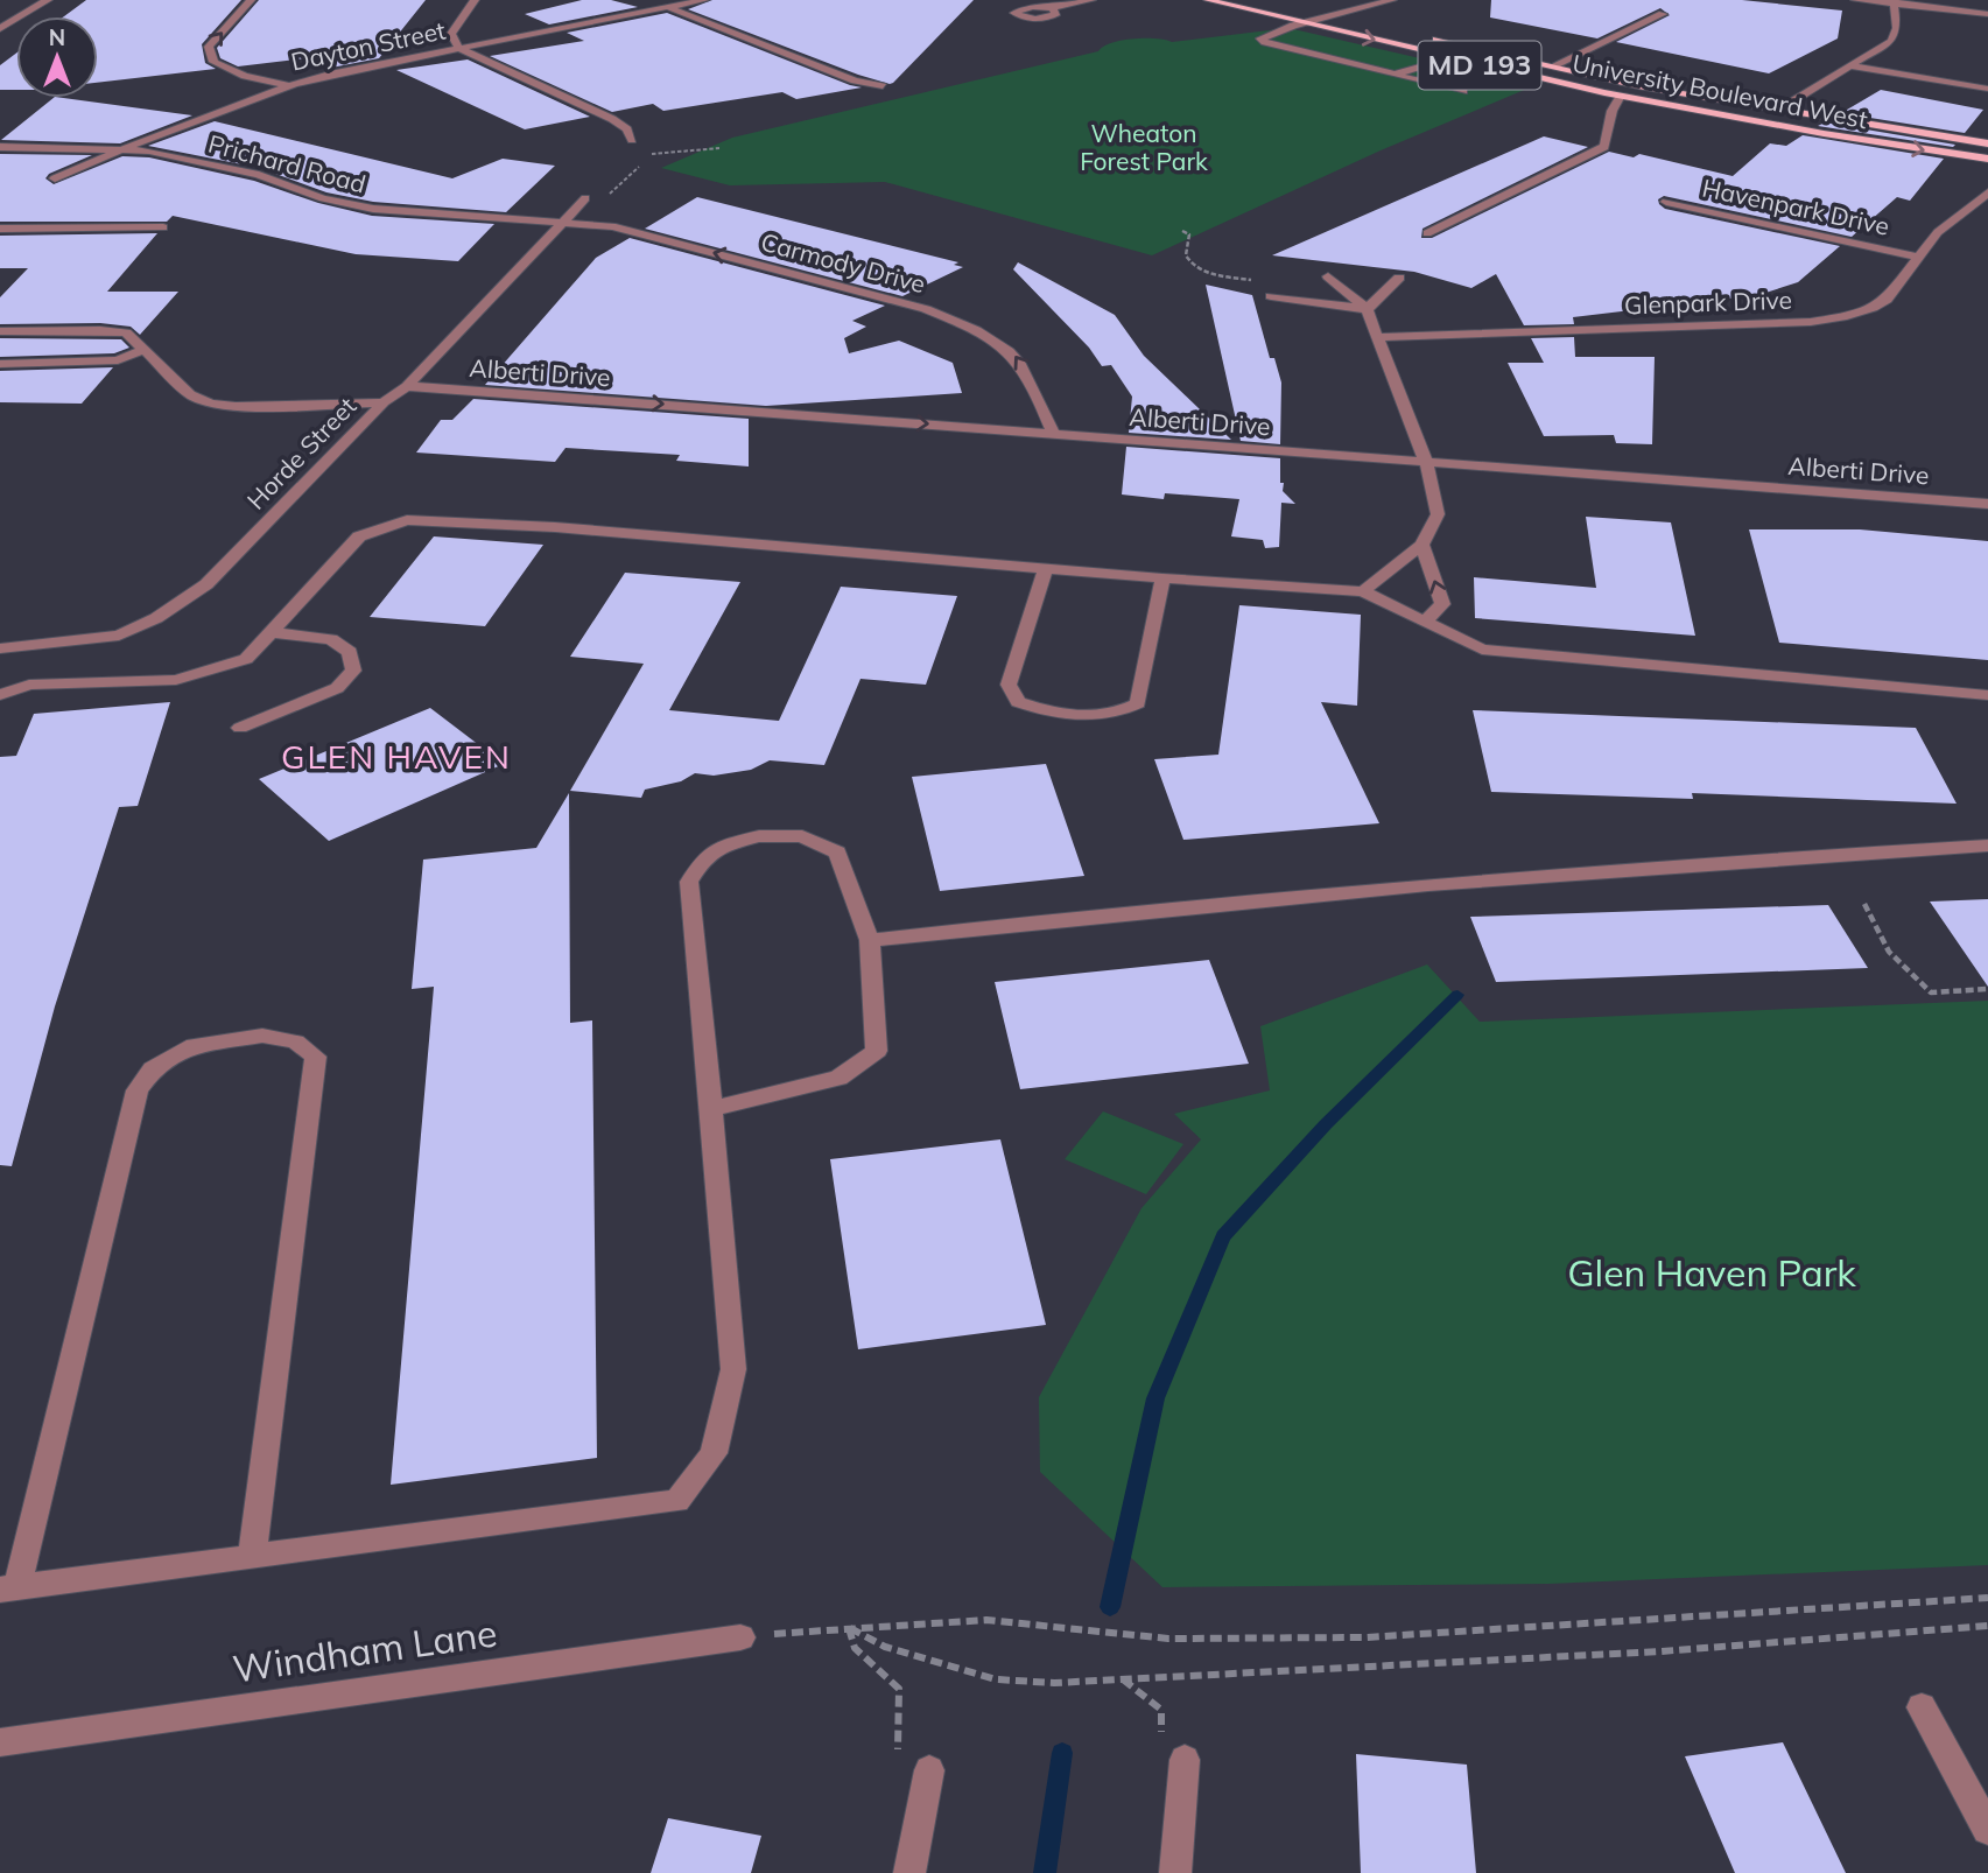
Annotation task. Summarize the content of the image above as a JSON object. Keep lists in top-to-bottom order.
{
  "streets": {
    "main road": ["MD 193", "University Boulevard West"],
    "street": [
      "Dayton Street",
      "Prichard Road",
      "Havenpark Drive",
      "Carmody Drive",
      "Glenpark Drive",
      "Alberti Drive",
      "Horde Street",
      "Windham Lane"
    ]
  },
  "crossings": [
    ["Dayton Street", "Prichard Road"],
    ["Prichard Road", "Carmody Drive"],
    ["Prichard Road", "Horde Street"],
    ["Havenpark Drive", "Glenpark Drive"],
    ["Carmody Drive", "Alberti Drive"],
    ["Carmody Drive", "Horde Street"],
    ["Alberti Drive", "Horde Street"]
  ],
  "one_way": ["Carmody Drive"],
  "districts": ["GLEN HAVEN"],
  "parks": ["Wheaton Forest Park", "Glen Haven Park"],
  "north": "top"
}
